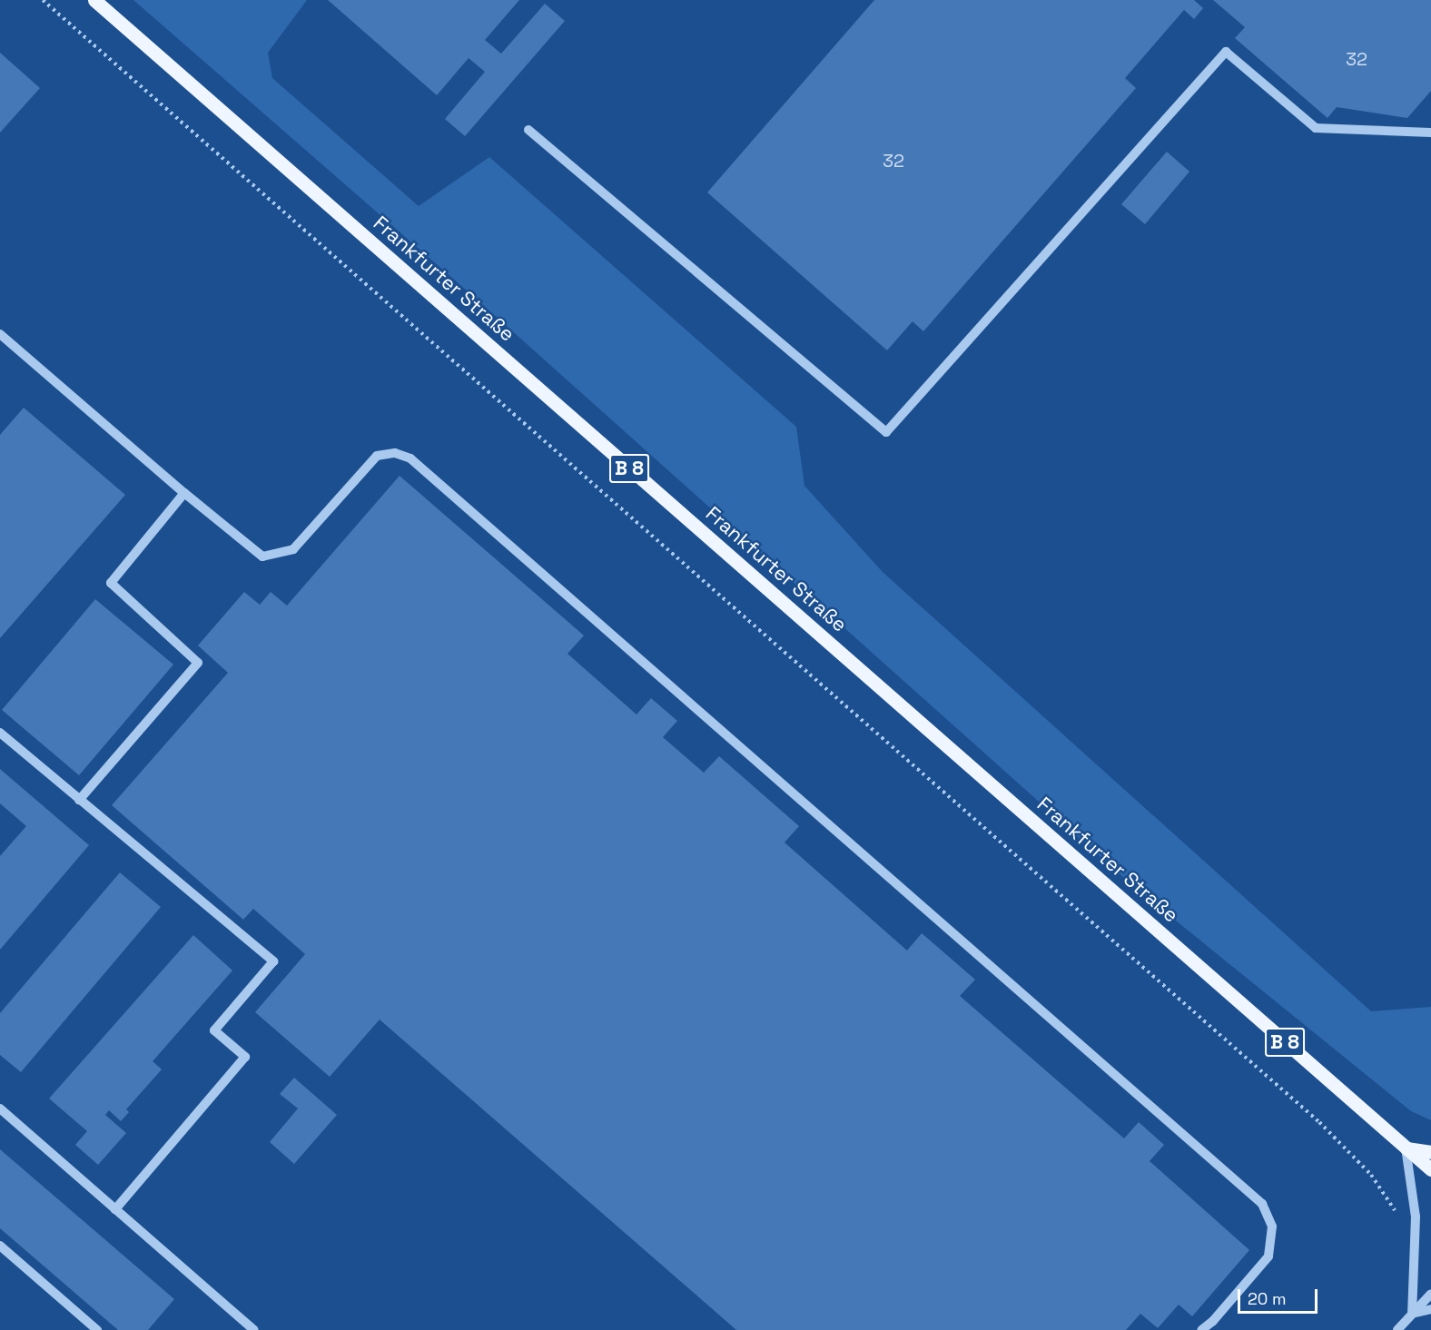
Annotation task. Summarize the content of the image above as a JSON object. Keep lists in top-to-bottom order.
{
  "streets": {
    "main road": ["Frankfurter Straße", "B 8"]
  },
  "house_numbers": ["32", "32"],
  "scale_bar": "20 m"
}
